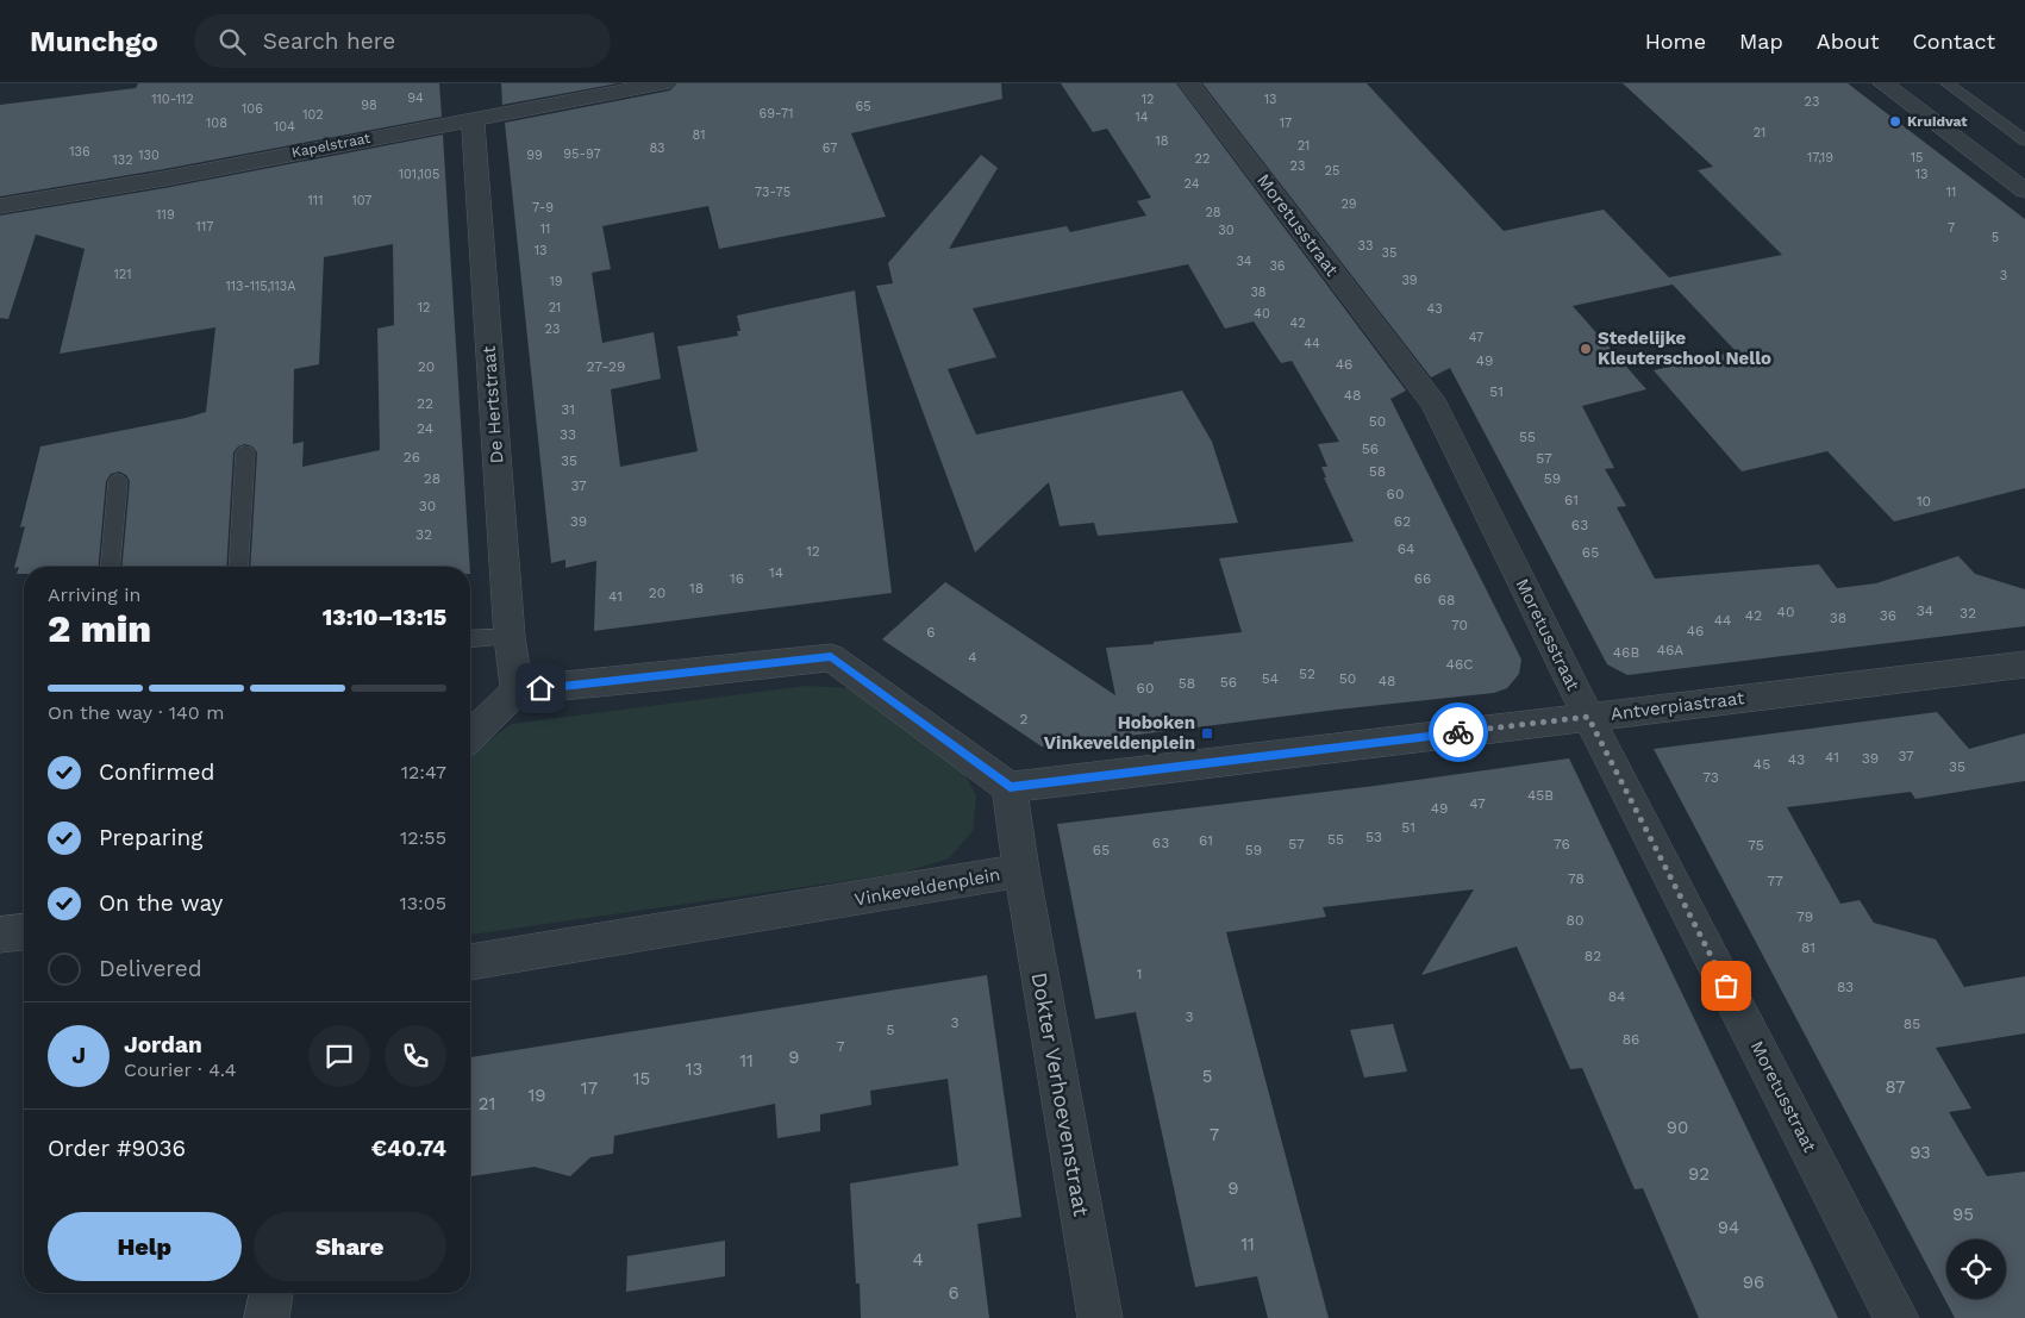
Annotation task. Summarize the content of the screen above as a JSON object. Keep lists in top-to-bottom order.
{
  "streets": {
    "street": [
      "Kapelstraat",
      "Moretusstraat",
      "De Hertstraat",
      "Antverpiastraat",
      "Vinkeveldenplein",
      "Dokter Verhoevenstraat"
    ]
  },
  "crossings": [
    ["Kapelstraat", "De Hertstraat"],
    ["Moretusstraat", "Antverpiastraat"],
    ["Antverpiastraat", "Vinkeveldenplein"],
    ["Vinkeveldenplein", "Dokter Verhoevenstraat"]
  ],
  "places": {
    "other": ["Kruidvat", "Stedelijke Kleuterschool Nello"],
    "transit": ["Hoboken Vinkeveldenplein"]
  },
  "house_numbers": [
    "94",
    "110-112",
    "12",
    "13",
    "23",
    "98",
    "65",
    "106",
    "69-71",
    "102",
    "14",
    "108",
    "17",
    "104",
    "21",
    "81",
    "18",
    "21",
    "83",
    "67",
    "136",
    "95-97",
    "130",
    "99",
    "17,19",
    "15",
    "22",
    "132",
    "23",
    "25",
    "101,105",
    "13",
    "24",
    "73-75",
    "11",
    "111",
    "107",
    "29",
    "7-9",
    "28",
    "119",
    "117",
    "7",
    "11",
    "30",
    "5",
    "33",
    "13",
    "35",
    "34",
    "36",
    "121",
    "3",
    "39",
    "19",
    "113-115,113A",
    "38",
    "12",
    "21",
    "43",
    "40",
    "42",
    "23",
    "47",
    "44",
    "49",
    "46",
    "20",
    "27-29",
    "51",
    "48",
    "22",
    "31",
    "50",
    "24",
    "33",
    "55",
    "56",
    "26",
    "57",
    "35",
    "58",
    "28",
    "59",
    "37",
    "60",
    "61",
    "10",
    "30",
    "39",
    "62",
    "63",
    "32",
    "64",
    "12",
    "65",
    "14",
    "16",
    "66",
    "18",
    "20",
    "41",
    "68",
    "34",
    "40",
    "32",
    "42",
    "36",
    "38",
    "44",
    "70",
    "46",
    "6",
    "46A",
    "46B",
    "4",
    "46C",
    "52",
    "54",
    "50",
    "48",
    "56",
    "58",
    "60",
    "2",
    "37",
    "41",
    "39",
    "43",
    "45",
    "35",
    "73",
    "45B",
    "47",
    "49",
    "51",
    "53",
    "55",
    "61",
    "63",
    "57",
    "76",
    "75",
    "65",
    "59",
    "78",
    "77",
    "79",
    "80",
    "81",
    "82",
    "1",
    "83",
    "84",
    "3",
    "3",
    "85",
    "5",
    "86",
    "7",
    "9",
    "11",
    "13",
    "5",
    "15",
    "87",
    "17",
    "19",
    "21",
    "90",
    "7",
    "93",
    "92",
    "9",
    "95",
    "94",
    "11",
    "4",
    "96",
    "6"
  ],
  "page": {
    "header": "Munchgo",
    "search": "Search here",
    "nav": [
      "Home",
      "Map",
      "About",
      "Contact"
    ],
    "heading": ["2 min", "Arriving in", "13:10–13:15"],
    "panel": [
      "Jordan",
      "Courier · 4.4",
      "Order #9036",
      "€40.74"
    ],
    "bar": "On the way · 140 m",
    "list": [
      ["Confirmed", "12:47"],
      ["Preparing", "12:55"],
      ["On the way", "13:05"],
      "Delivered"
    ],
    "round": "J",
    "buttons": ["Help", "Share"]
  }
}
